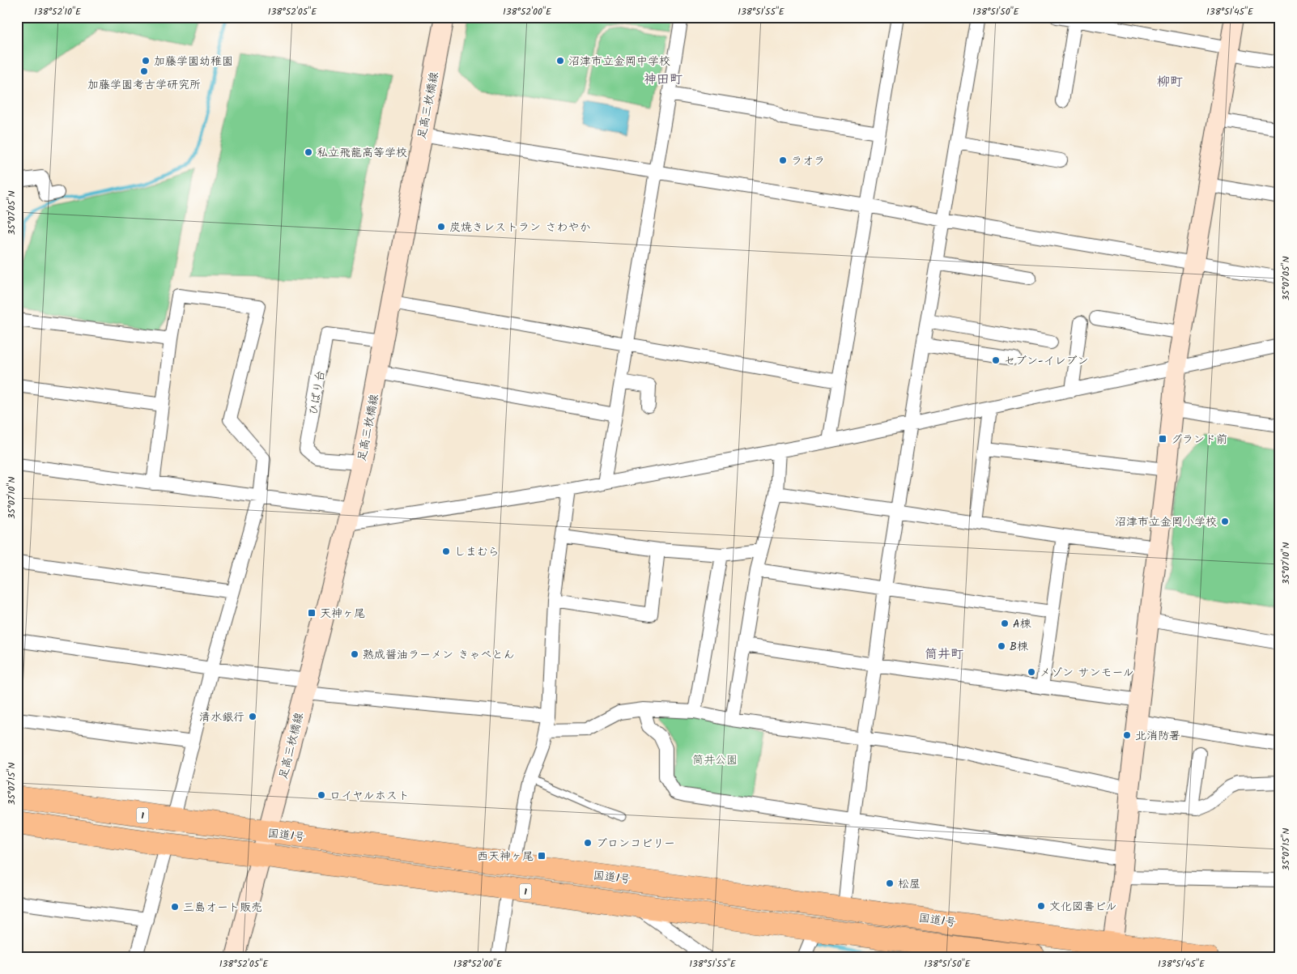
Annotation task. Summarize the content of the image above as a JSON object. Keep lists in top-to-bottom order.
{
  "streets": {
    "highway": ["1", "国道1号"],
    "street": ["足高三枚橋線", "ひばり台"]
  },
  "crossings": [
    ["足高三枚橋線", "ひばり台"],
    ["足高三枚橋線", "1"],
    ["足高三枚橋線", "国道1号"]
  ],
  "districts": ["神田町", "柳町", "筒井町"],
  "parks": ["筒井公園"],
  "places": {
    "other": [
      "加藤学園幼稚園",
      "沼津市立金岡中学校",
      "加藤学園考古学研究所",
      "私立飛龍高等学校",
      "ラオラ",
      "炭焼きレストラン さわやか",
      "セブン-イレブン",
      "沼津市立金岡小学校",
      "しまむら",
      "A棟",
      "B棟",
      "熟成醤油ラーメン きゃべとん",
      "メゾン サンモール",
      "清水銀行",
      "北消防署",
      "ロイヤルホスト",
      "ブロンコビリー",
      "松屋",
      "文化図書ビル",
      "三島オート販売"
    ],
    "transit": ["グランド前", "天神ヶ尾", "西天神ヶ尾"]
  },
  "coordinates": [
    "138°52'10\"E",
    "138°52'05\"E",
    "138°52'00\"E",
    "138°51'55\"E",
    "138°51'50\"E",
    "138°51'45\"E",
    "35°07'05\"N",
    "35°07'10\"N",
    "35°07'15\"N"
  ]
}
